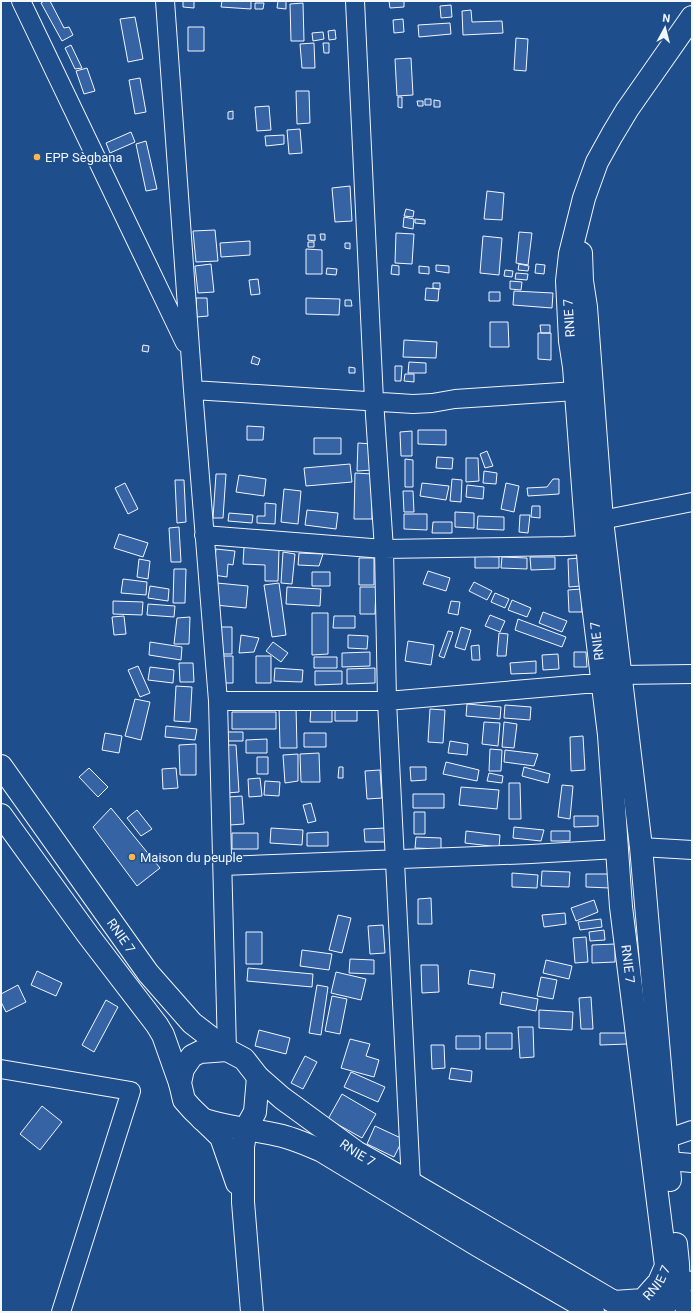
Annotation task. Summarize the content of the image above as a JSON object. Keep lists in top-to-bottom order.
{
  "streets": {
    "main road": ["RNIE 7"]
  },
  "places": ["EPP Sègbana", "Maison du peuple"],
  "north": "top"
}
